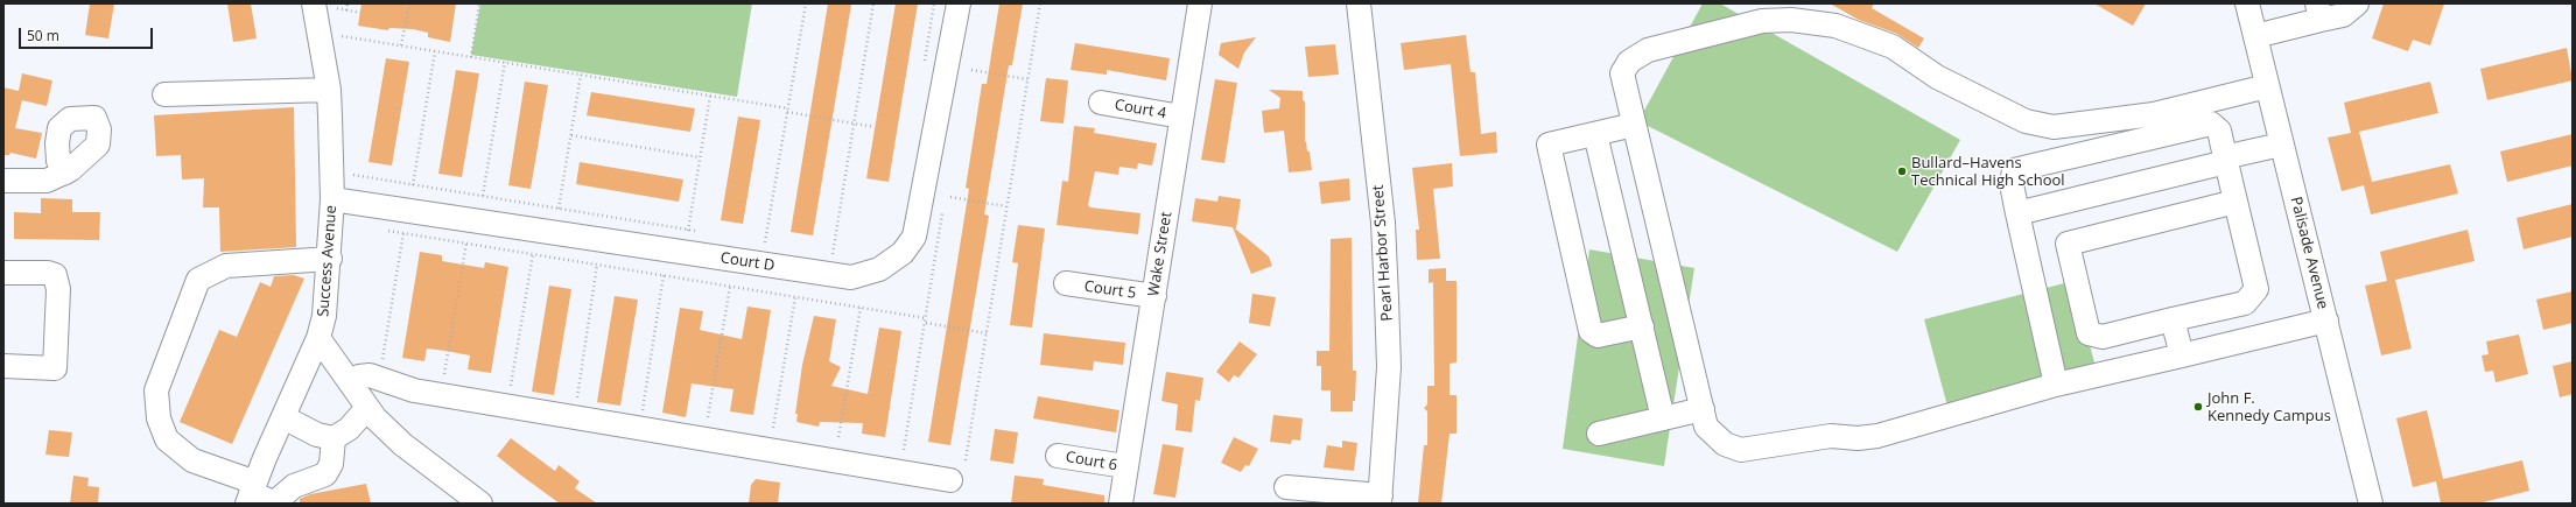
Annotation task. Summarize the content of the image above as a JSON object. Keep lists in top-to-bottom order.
{
  "streets": {
    "street": [
      "Court 4",
      "Pearl Harbor Street",
      "Palisade Avenue",
      "Wake Street",
      "Success Avenue",
      "Court D",
      "Court 5",
      "Court 6"
    ]
  },
  "crossings": [
    ["Court 4", "Wake Street"],
    ["Wake Street", "Court 5"],
    ["Wake Street", "Court 6"],
    ["Success Avenue", "Court D"]
  ],
  "places": ["Bullard–Havens Technical High School", "John F. Kennedy Campus"],
  "scale_bar": "50 m"
}
